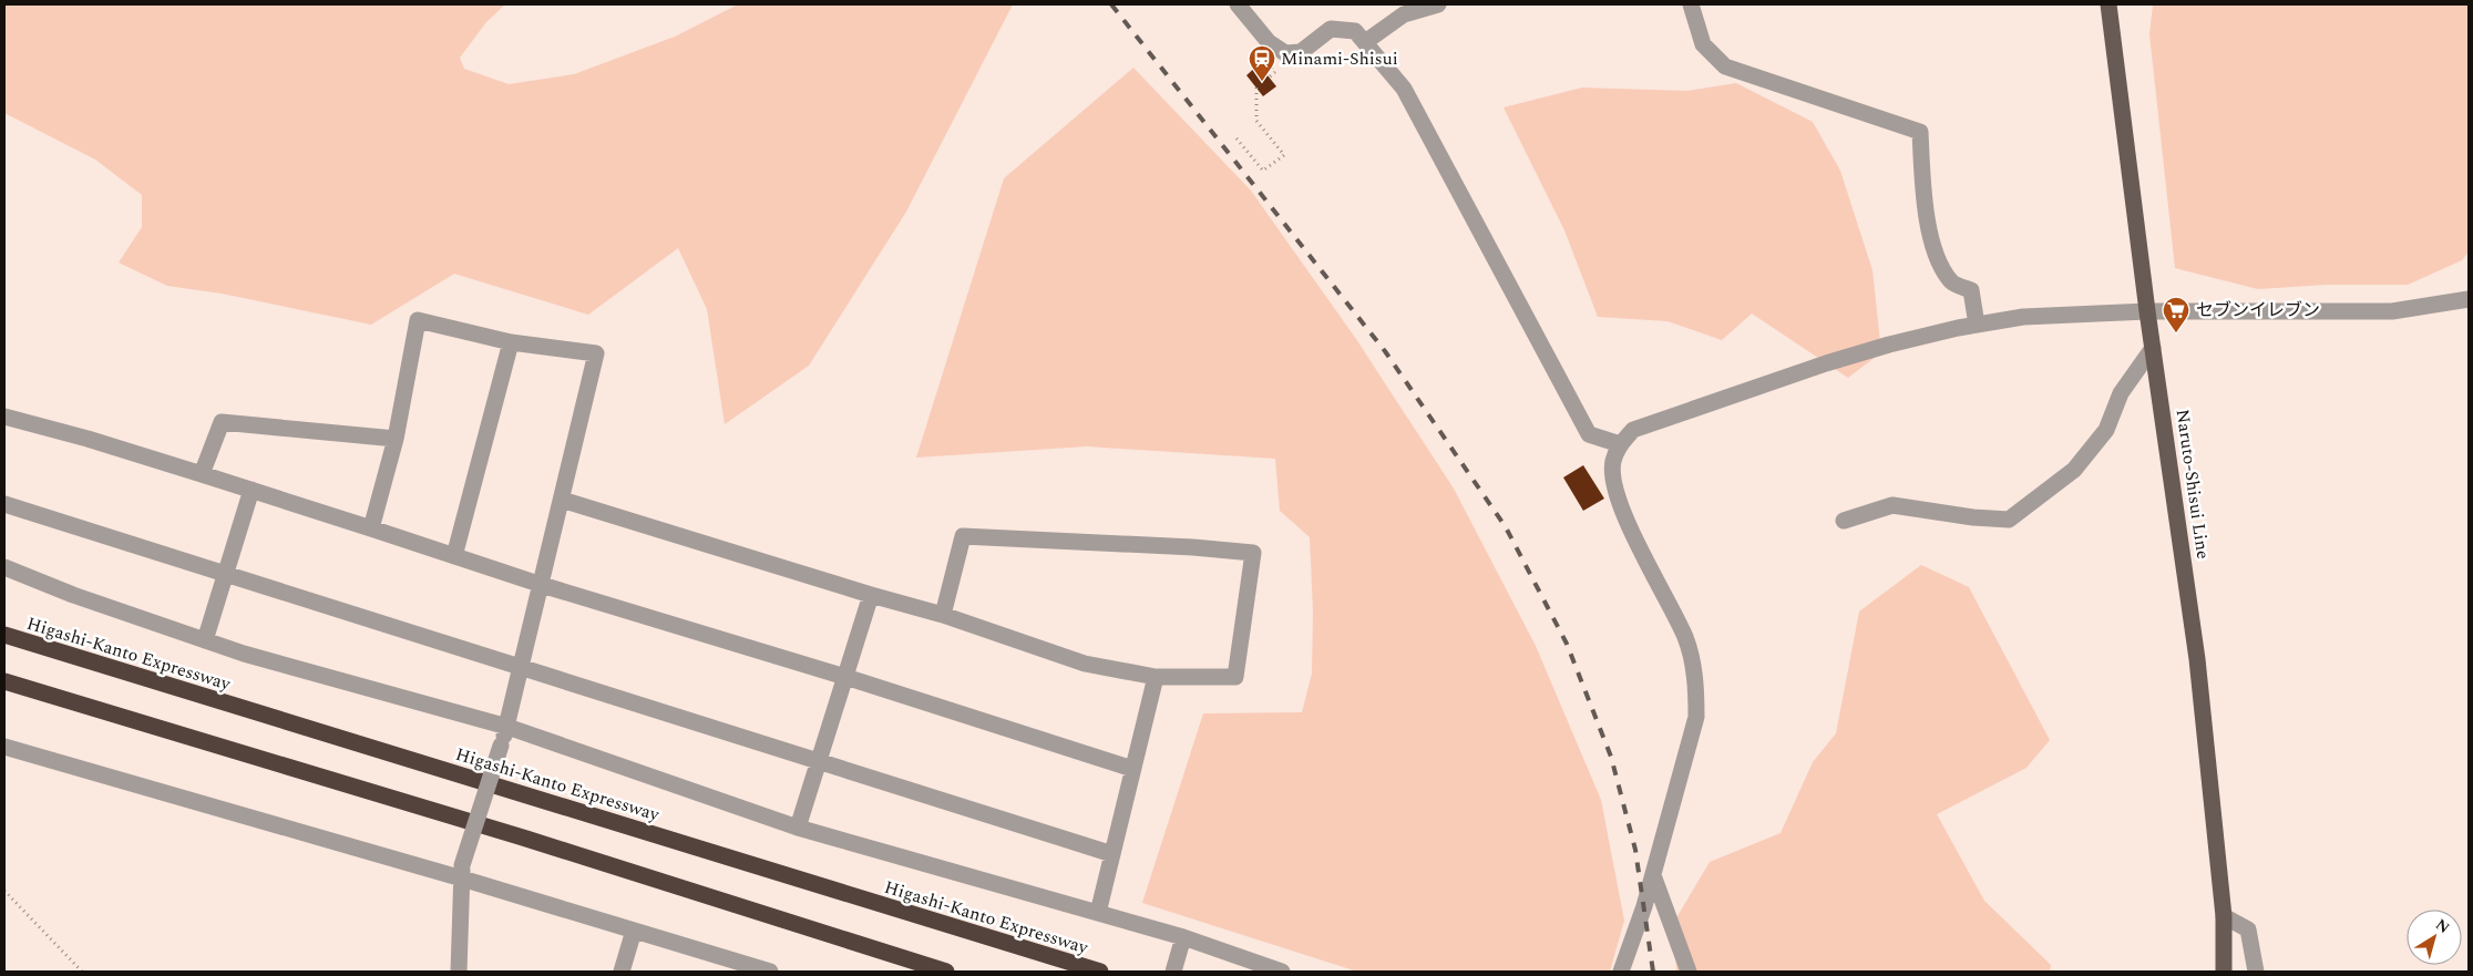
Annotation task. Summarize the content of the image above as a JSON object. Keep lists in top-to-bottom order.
{
  "streets": {
    "highway": ["Higashi-Kanto Expressway"],
    "main road": ["Naruto-Shisui Line"]
  },
  "places": {
    "station": ["Minami-Shisui"],
    "supermarket": ["セブンイレブン"]
  },
  "north": "top right"
}
